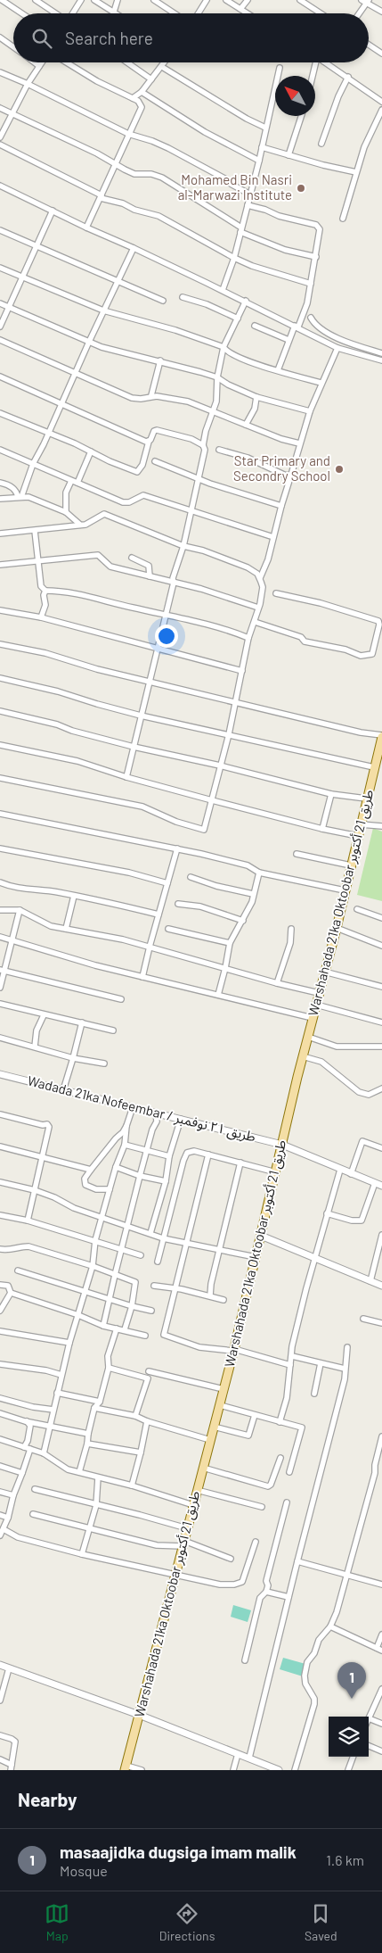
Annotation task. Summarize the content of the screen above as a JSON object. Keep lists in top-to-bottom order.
{
  "streets": {
    "main road": ["Warshahada 21ka Oktoobar طريق 21 أكتوبر"],
    "street": ["Wadada 21ka Nofeembar / طريق ٢١ نوفمبر"]
  },
  "crossings": [
    ["Warshahada 21ka Oktoobar طريق 21 أكتوبر", "Wadada 21ka Nofeembar / طريق ٢١ نوفمبر"]
  ],
  "places": ["Mohamed Bin Nasri al-Marwazi Institute", "Star Primary and Secondry School"],
  "north": "top left",
  "page": {
    "search": "Search here",
    "pins": "1",
    "heading": "Nearby",
    "list": [
      {
        "mark": "1",
        "name": "masaajidka dugsiga imam malik",
        "note": "Mosque",
        "value": "1.6 km"
      }
    ],
    "nav": ["Map", "Directions", "Saved"]
  }
}
